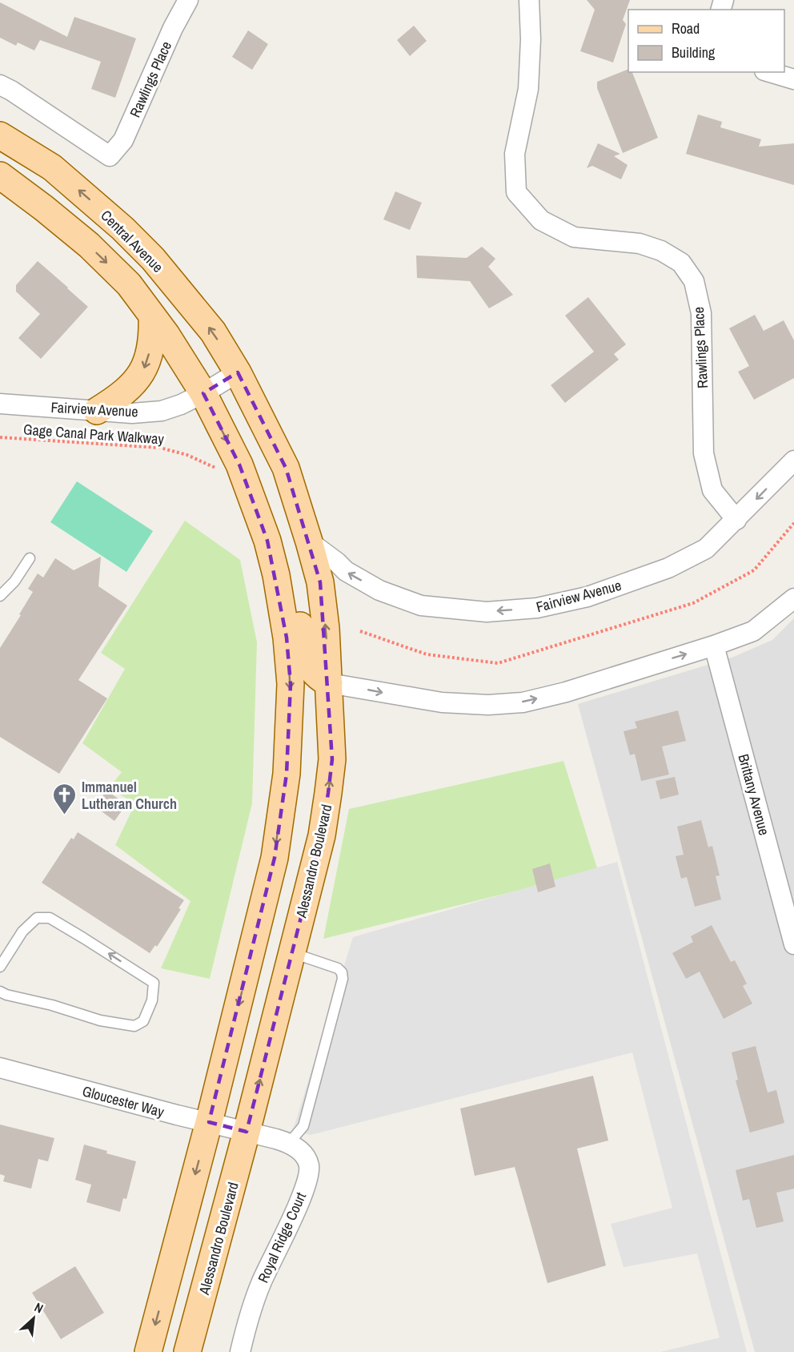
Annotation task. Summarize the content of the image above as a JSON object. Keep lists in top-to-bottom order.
{
  "streets": {
    "main road": ["Central Avenue", "Alessandro Boulevard"],
    "street": [
      "Rawlings Place",
      "Fairview Avenue",
      "Brittany Avenue",
      "Gloucester Way",
      "Royal Ridge Court"
    ],
    "path": ["Gage Canal Park Walkway"]
  },
  "crossings": [
    ["Rawlings Place", "Fairview Avenue"],
    ["Central Avenue", "Fairview Avenue"],
    ["Central Avenue", "Alessandro Boulevard"],
    ["Fairview Avenue", "Alessandro Boulevard"],
    ["Alessandro Boulevard", "Gloucester Way"],
    ["Alessandro Boulevard", "Royal Ridge Court"],
    ["Gloucester Way", "Royal Ridge Court"]
  ],
  "places": {
    "church": ["Immanuel Lutheran Church"]
  },
  "legend": ["Road", "Building"],
  "north": "top right"
}
